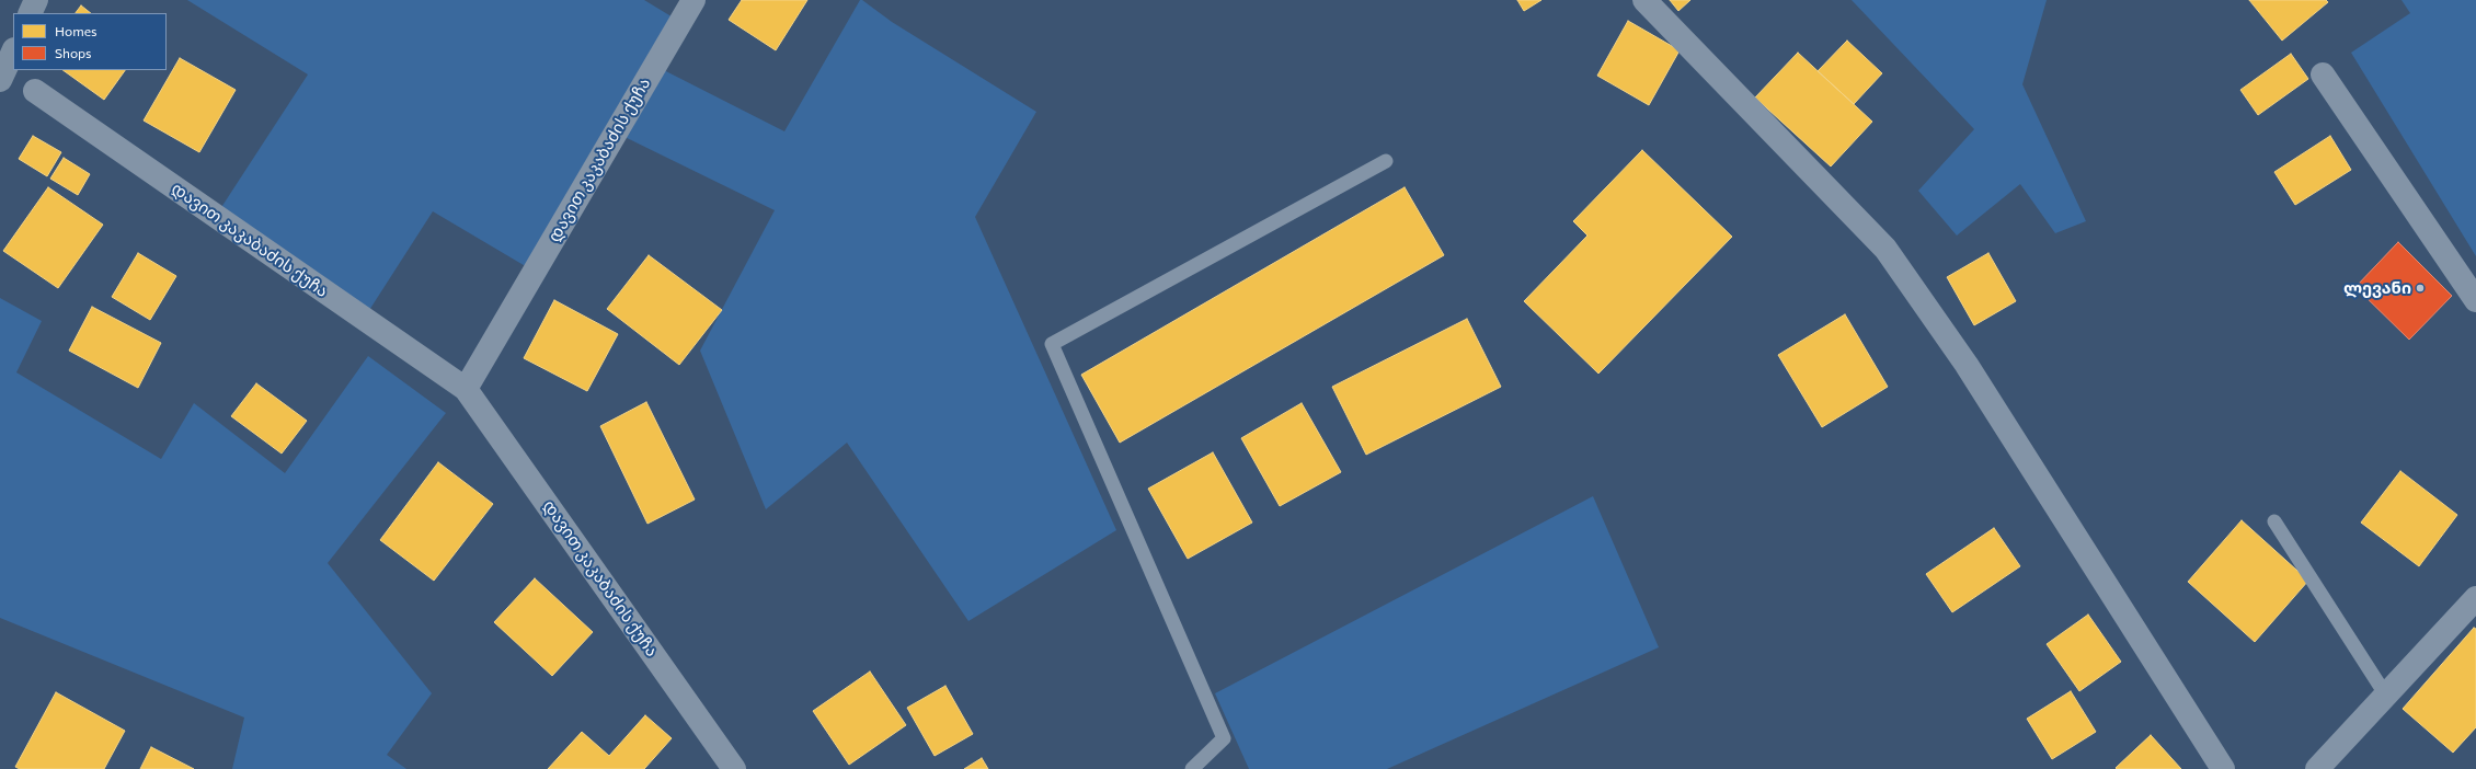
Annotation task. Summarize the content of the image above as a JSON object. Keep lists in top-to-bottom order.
{
  "streets": {
    "street": ["დავით კაკაბაძის ქუჩა"]
  },
  "places": ["ლევანი"],
  "legend": ["Homes", "Shops"]
}
